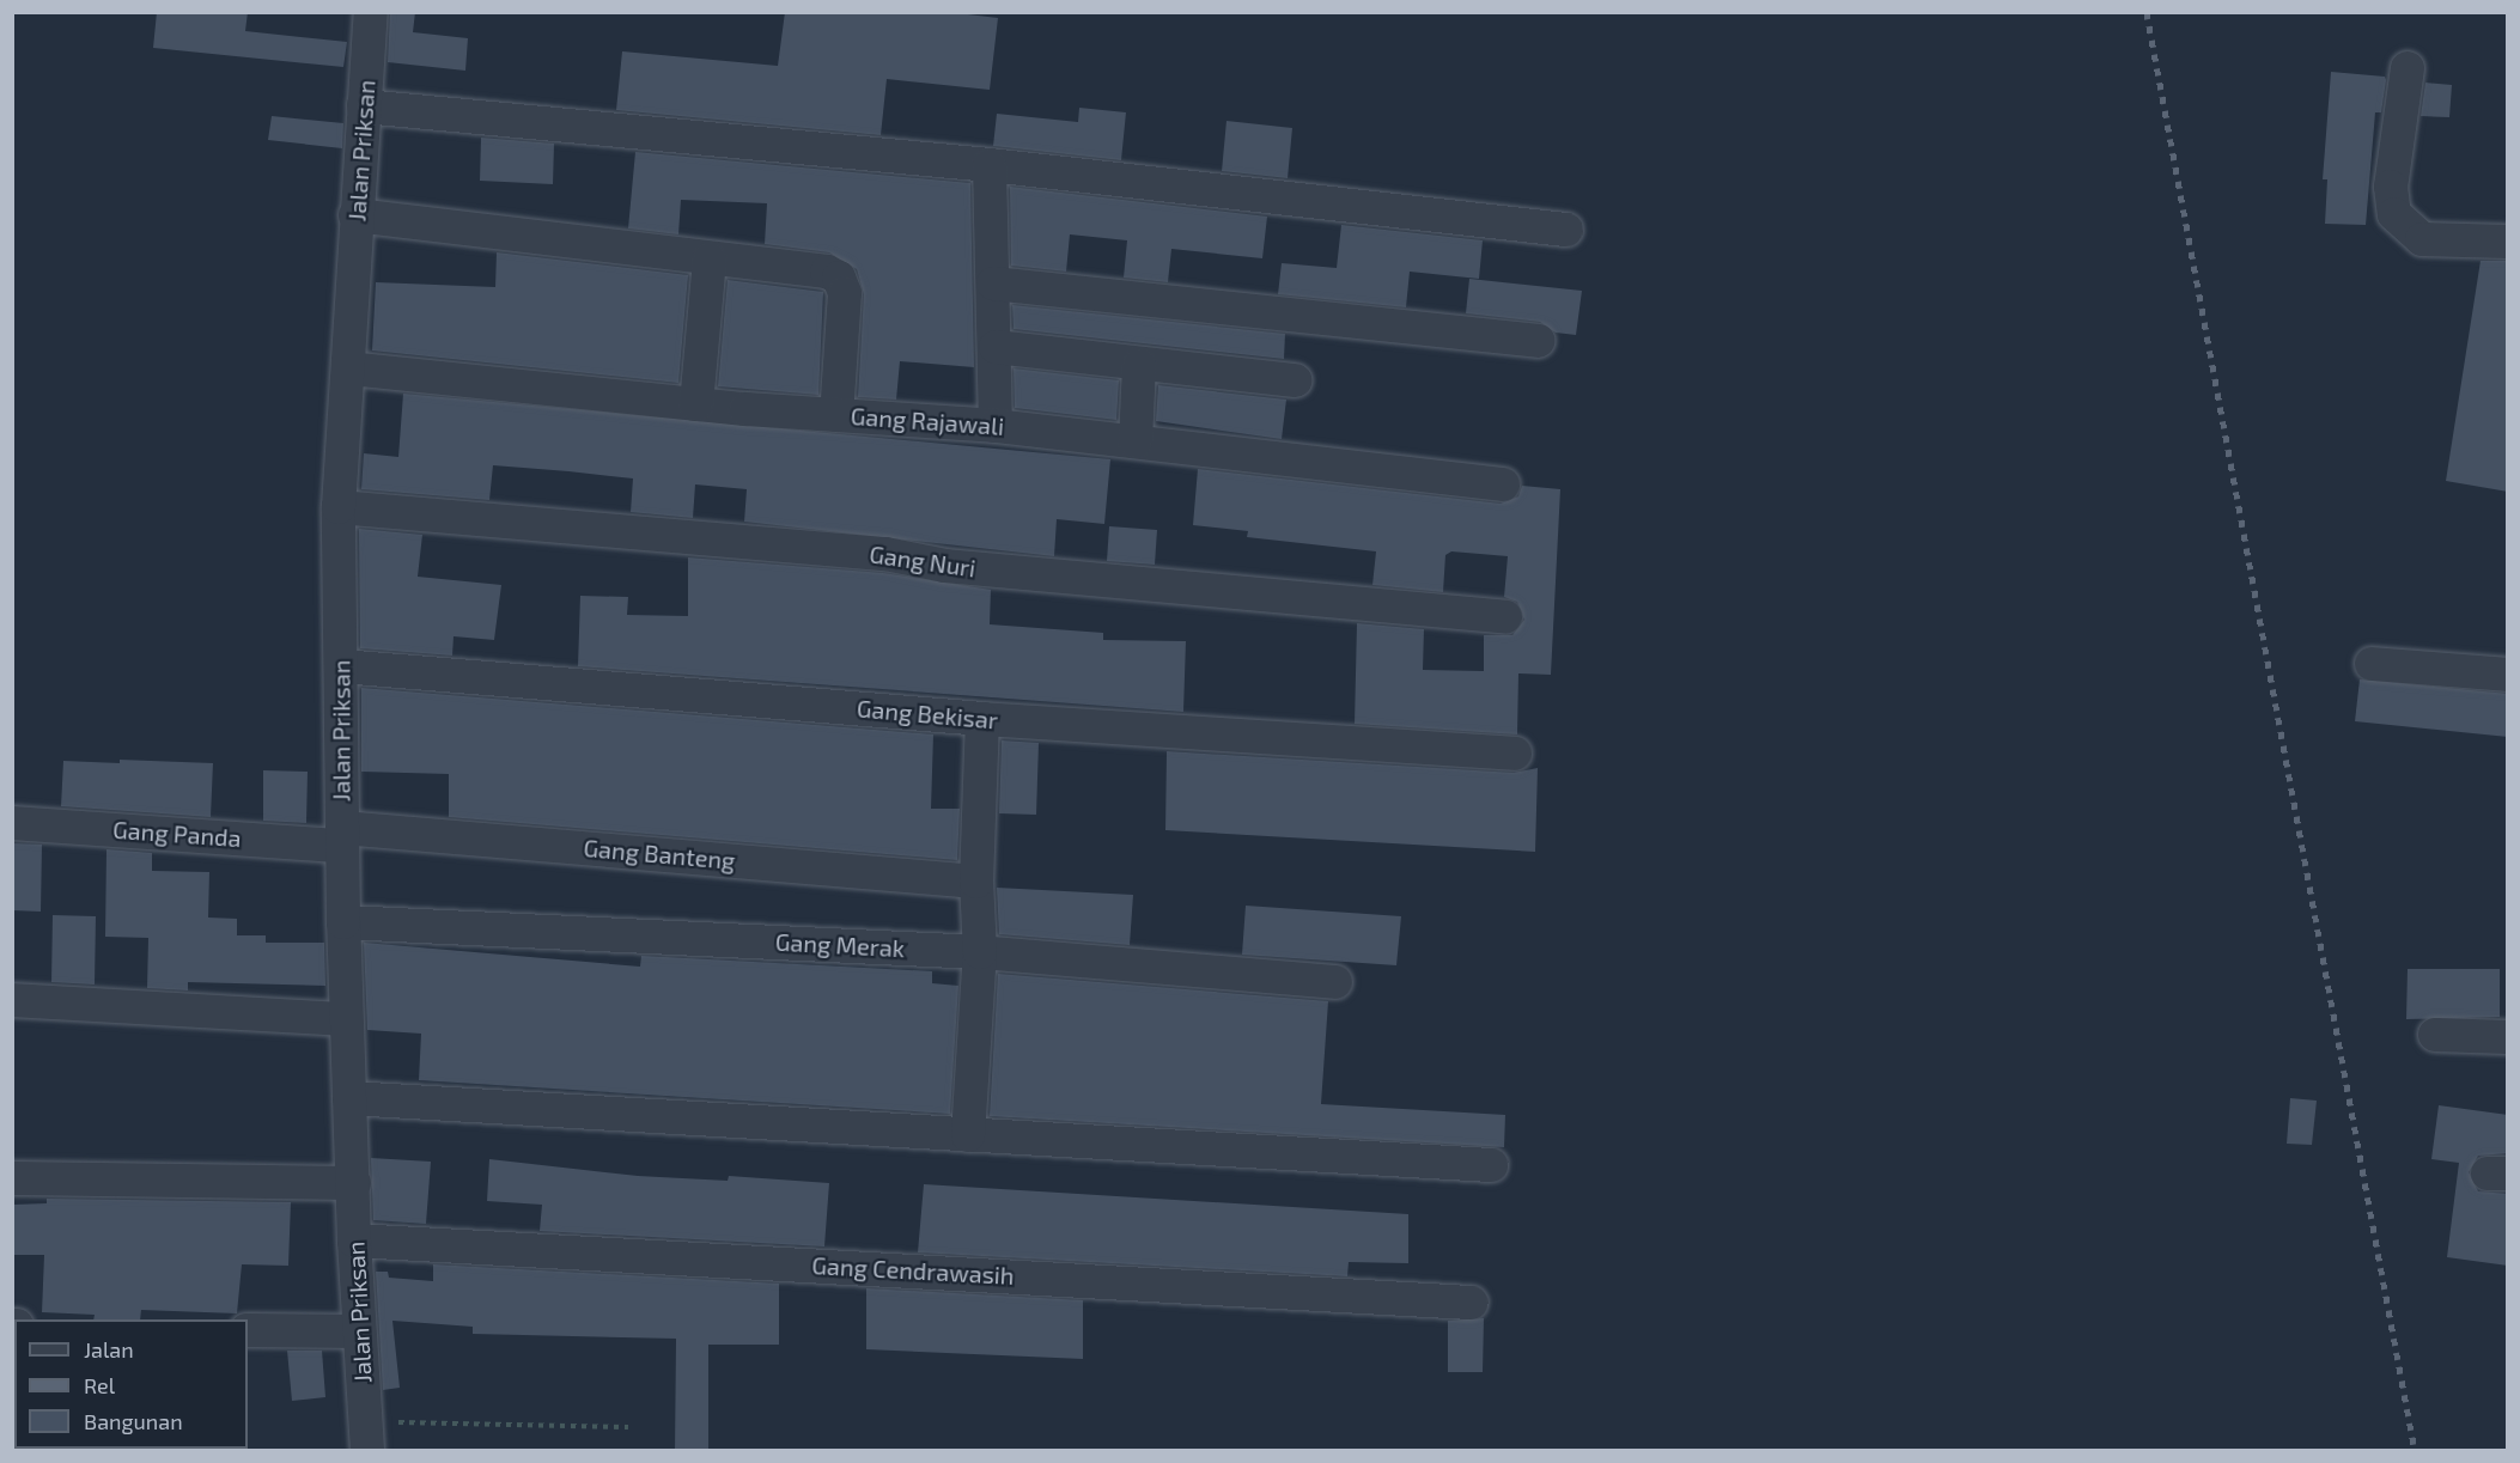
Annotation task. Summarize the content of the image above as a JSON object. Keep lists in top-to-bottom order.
{
  "streets": {
    "street": [
      "Jalan Priksan",
      "Gang Rajawali",
      "Gang Nuri",
      "Gang Bekisar",
      "Gang Panda",
      "Gang Banteng",
      "Gang Merak",
      "Gang Cendrawasih"
    ]
  },
  "crossings": [
    ["Jalan Priksan", "Gang Rajawali"],
    ["Jalan Priksan", "Gang Nuri"],
    ["Jalan Priksan", "Gang Bekisar"],
    ["Jalan Priksan", "Gang Panda"],
    ["Jalan Priksan", "Gang Banteng"],
    ["Jalan Priksan", "Gang Merak"],
    ["Jalan Priksan", "Gang Cendrawasih"],
    ["Gang Panda", "Gang Banteng"]
  ],
  "legend": ["Jalan", "Rel", "Bangunan"]
}
